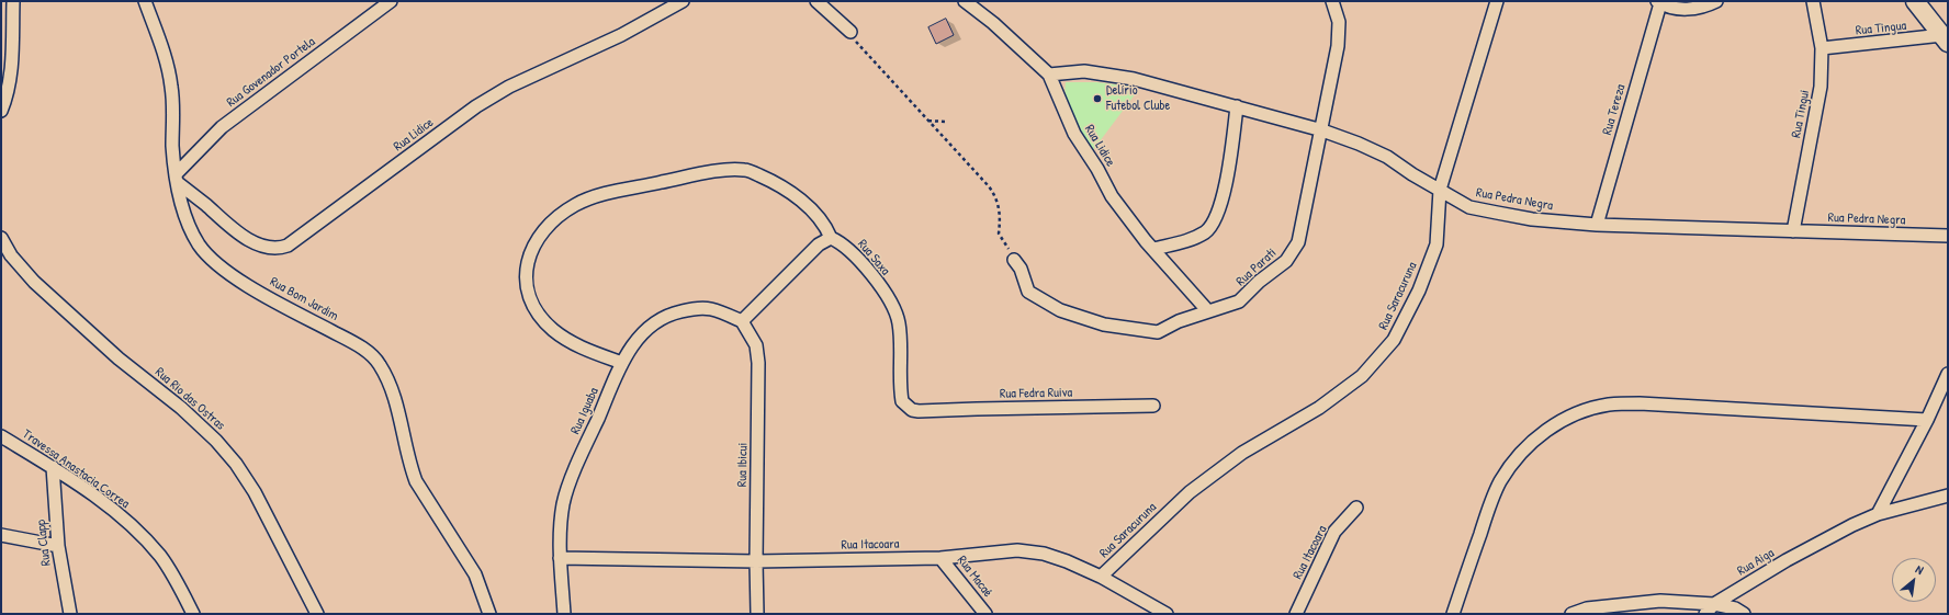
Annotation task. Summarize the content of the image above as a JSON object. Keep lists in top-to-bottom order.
{
  "streets": {
    "street": [
      "Rua Tingua",
      "Rua Govenador Portela",
      "Rua Tereza",
      "Rua Tingui",
      "Rua Lidice",
      "Rua Pedra Negra",
      "Rua Saxa",
      "Rua Parati",
      "Rua Saracuruna",
      "Rua Bom Jardim",
      "Rua Fedra Ruiva",
      "Rua Rio das Ostras",
      "Rua Iguaba",
      "Rua Ibicui",
      "Travessa Anastacia Correa",
      "Rua Clapp",
      "Rua Itacoara",
      "Rua Aiga",
      "Rua Macaé"
    ]
  },
  "crossings": [
    ["Rua Tingua", "Rua Tingui"],
    ["Rua Govenador Portela", "Rua Lidice"],
    ["Rua Govenador Portela", "Rua Bom Jardim"],
    ["Rua Tereza", "Rua Pedra Negra"],
    ["Rua Tingui", "Rua Pedra Negra"],
    ["Rua Lidice", "Rua Pedra Negra"],
    ["Rua Lidice", "Rua Parati"],
    ["Rua Lidice", "Rua Bom Jardim"],
    ["Rua Pedra Negra", "Rua Parati"],
    ["Rua Pedra Negra", "Rua Saracuruna"],
    ["Rua Saxa", "Rua Fedra Ruiva"],
    ["Rua Saracuruna", "Rua Itacoara"],
    ["Rua Iguaba", "Rua Ibicui"],
    ["Rua Iguaba", "Rua Itacoara"],
    ["Rua Ibicui", "Rua Itacoara"],
    ["Travessa Anastacia Correa", "Rua Clapp"],
    ["Rua Itacoara", "Rua Macaé"]
  ],
  "places": ["Delírio Futebol Clube"],
  "north": "top right"
}
